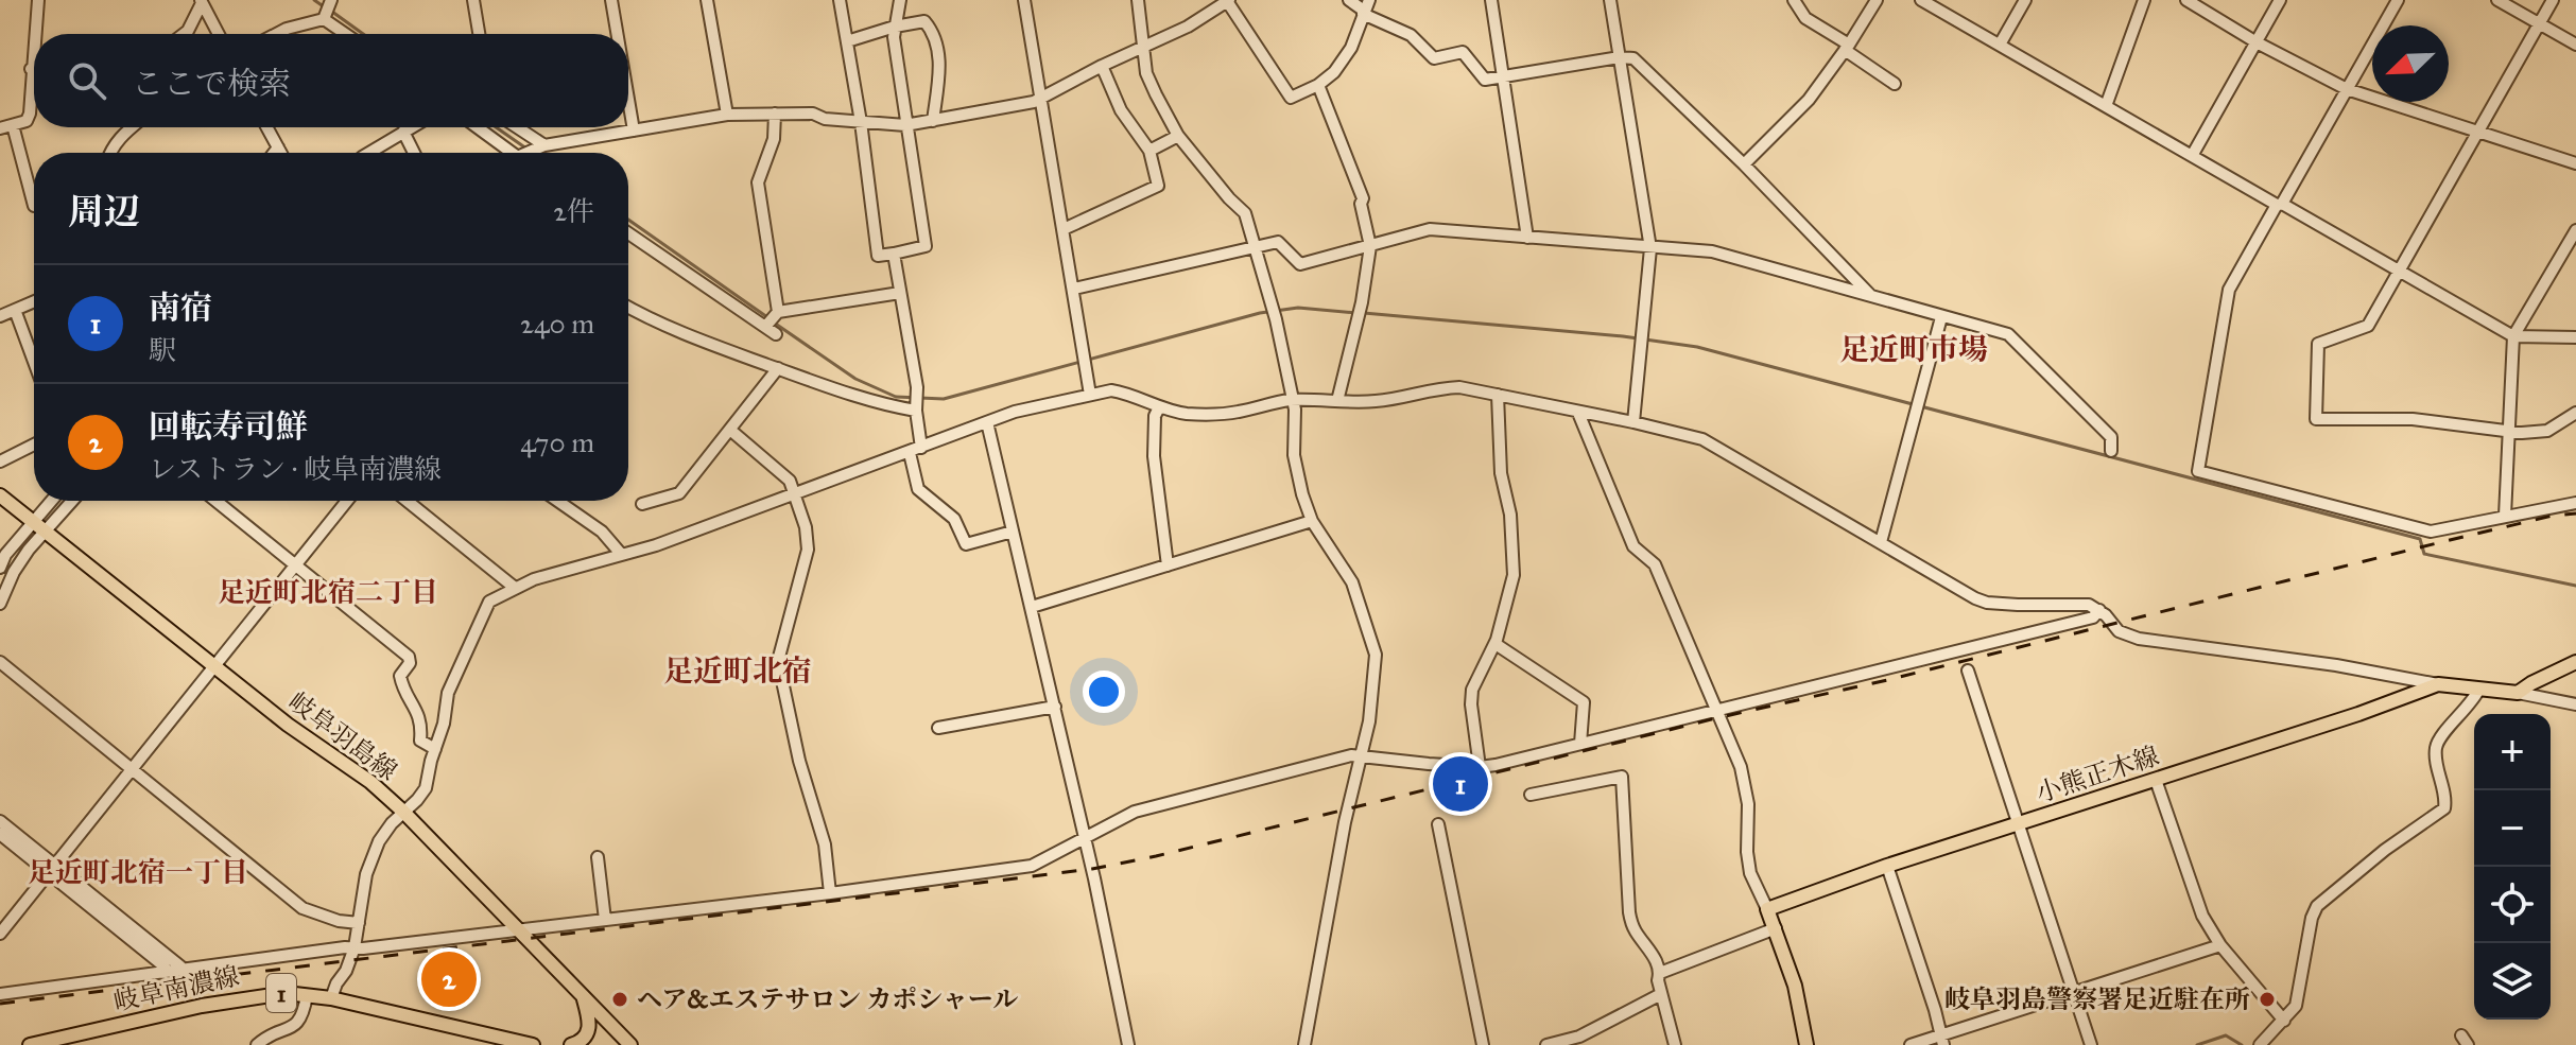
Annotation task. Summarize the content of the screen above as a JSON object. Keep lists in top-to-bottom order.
{
  "streets": {
    "main road": [
      "岐阜羽島線",
      "小熊正木線",
      "岐阜南濃線",
      "1"
    ]
  },
  "districts": [
    "足近町市場",
    "足近町北宿二丁目",
    "足近町北宿",
    "足近町北宿一丁目"
  ],
  "places": ["ヘア&エステサロン カポシャール", "岐阜羽島警察署足近駐在所"],
  "north": "bottom left",
  "page": {
    "search": "ここで検索",
    "heading": ["周辺", "2件"],
    "list": [
      {
        "mark": "1",
        "name": "南宿",
        "note": "駅",
        "value": "240 m"
      },
      {
        "mark": "2",
        "name": "回転寿司鮮",
        "note": "レストラン · 岐阜南濃線",
        "value": "470 m"
      }
    ],
    "map_buttons": ["+", "−"],
    "pins": ["1", "2"]
  }
}
